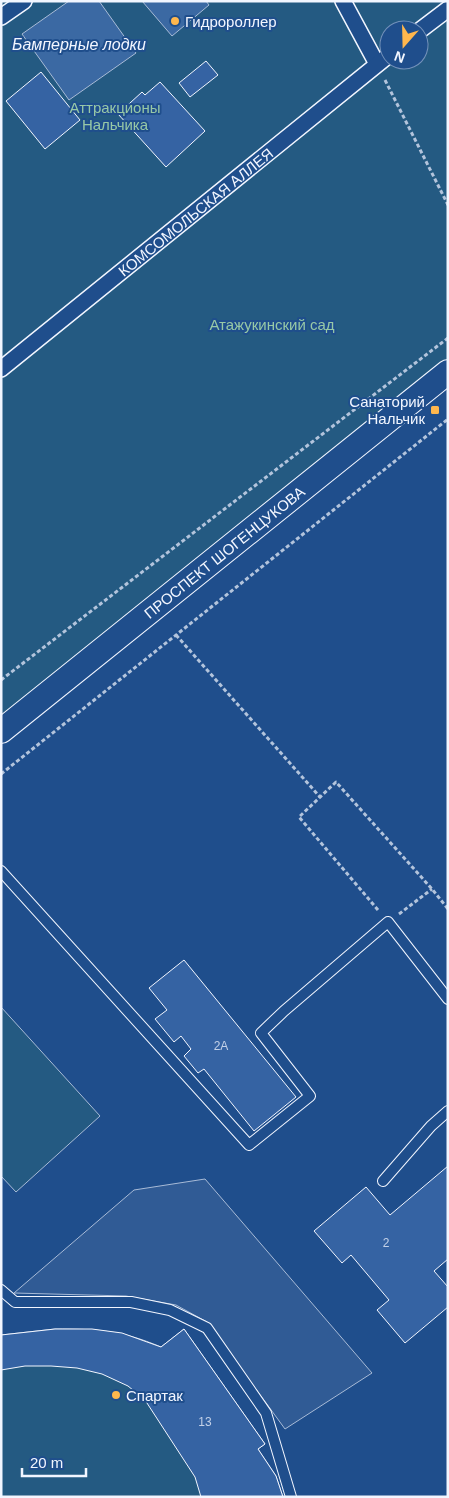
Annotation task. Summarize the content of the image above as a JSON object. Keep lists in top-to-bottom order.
{
  "streets": {
    "street": ["КОМСОМОЛЬСКАЯ АЛЛЕЯ", "ПРОСПЕКТ ШОГЕНЦУКОВА"]
  },
  "water": ["Бамперные лодки"],
  "parks": ["Аттракционы Нальчика", "Атажукинский сад"],
  "places": {
    "other": ["Гидророллер", "Спартак"],
    "transit": ["Санаторий Нальчик"]
  },
  "house_numbers": ["2А", "2", "13"],
  "scale_bar": "20 m",
  "north": "bottom"
}
